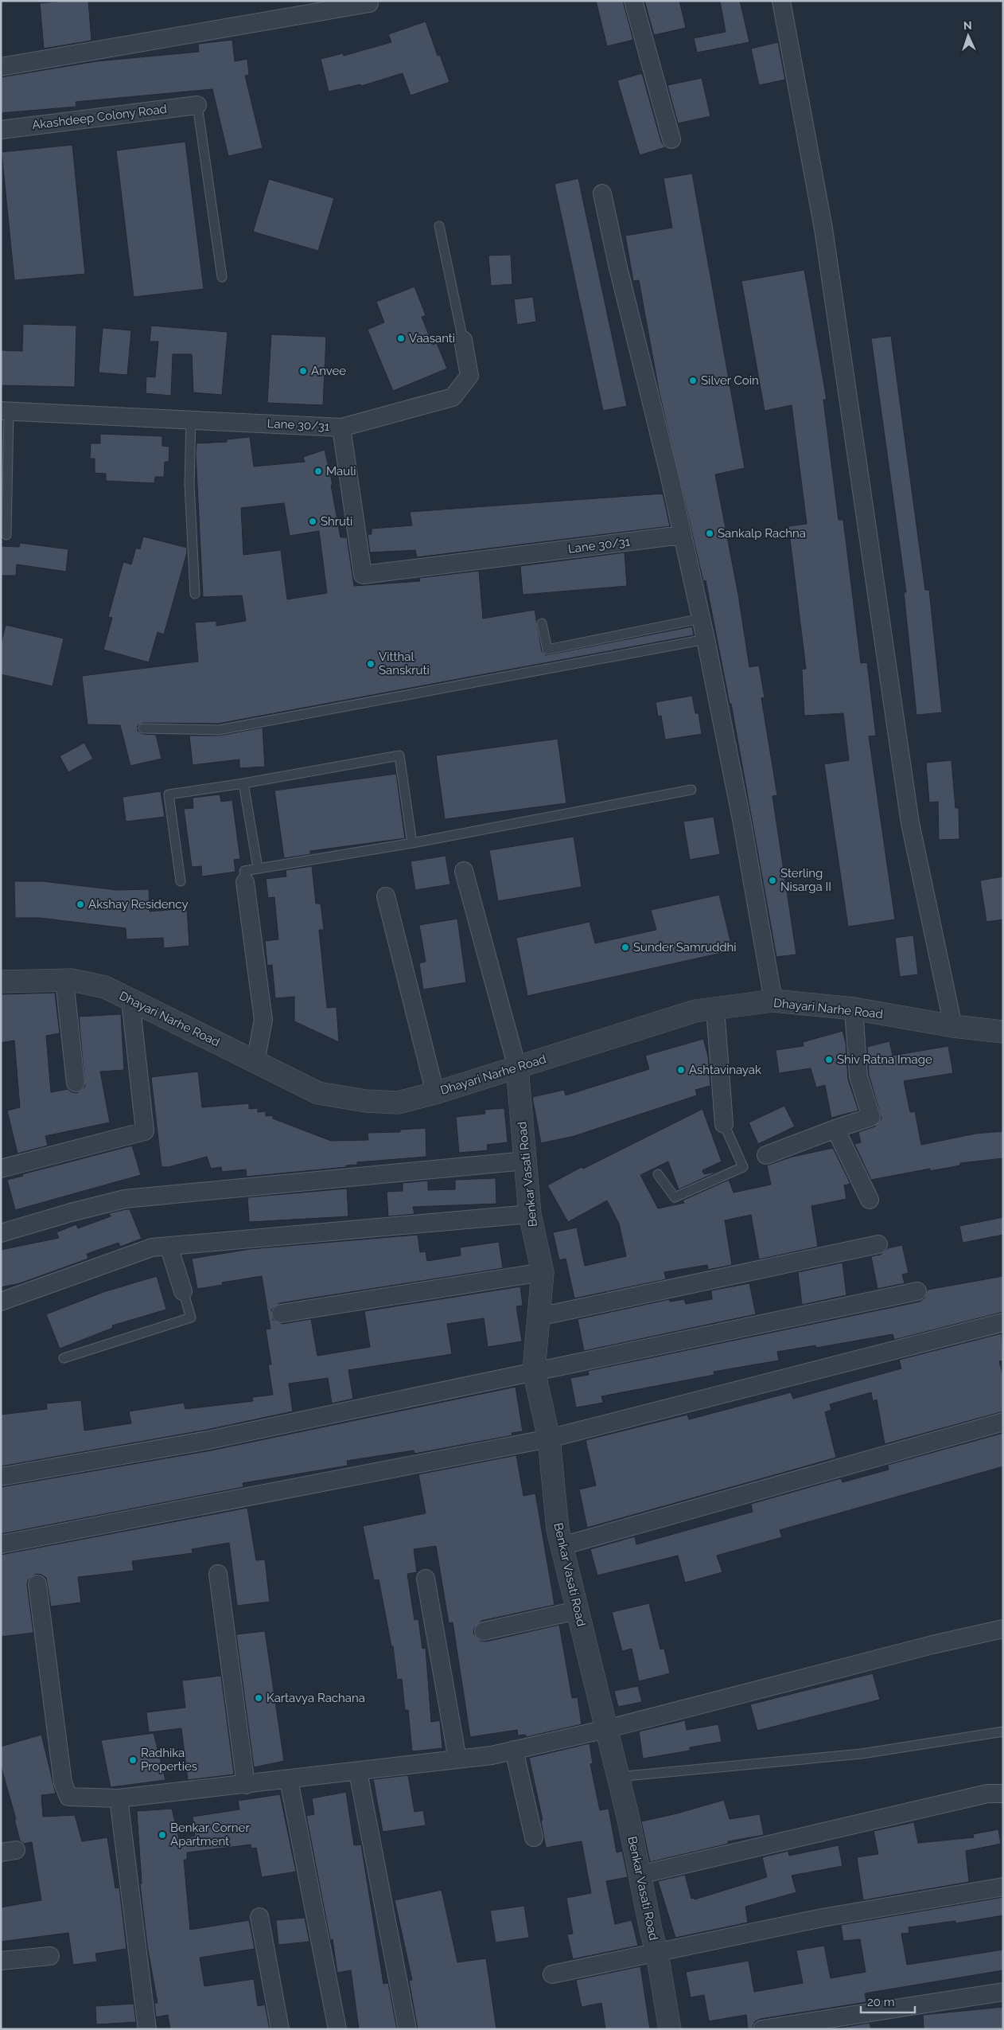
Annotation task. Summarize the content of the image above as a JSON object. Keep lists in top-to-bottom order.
{
  "streets": {
    "street": [
      "Akashdeep Colony Road",
      "Lane 30/31",
      "Dhayari Narhe Road",
      "Benkar Vasati Road"
    ]
  },
  "crossings": [
    ["Dhayari Narhe Road", "Benkar Vasati Road"]
  ],
  "places": [
    "Vaasanti",
    "Anvee",
    "Silver Coin",
    "Mauli",
    "Shruti",
    "Sankalp Rachna",
    "Vitthal Sanskruti",
    "Sterling Nisarga II",
    "Akshay Residency",
    "Sunder Samruddhi",
    "Shiv Ratna Image",
    "Ashtavinayak",
    "Kartavya Rachana",
    "Radhika Properties",
    "Benkar Corner Apartment"
  ],
  "scale_bar": "20 m",
  "north": "top"
}
